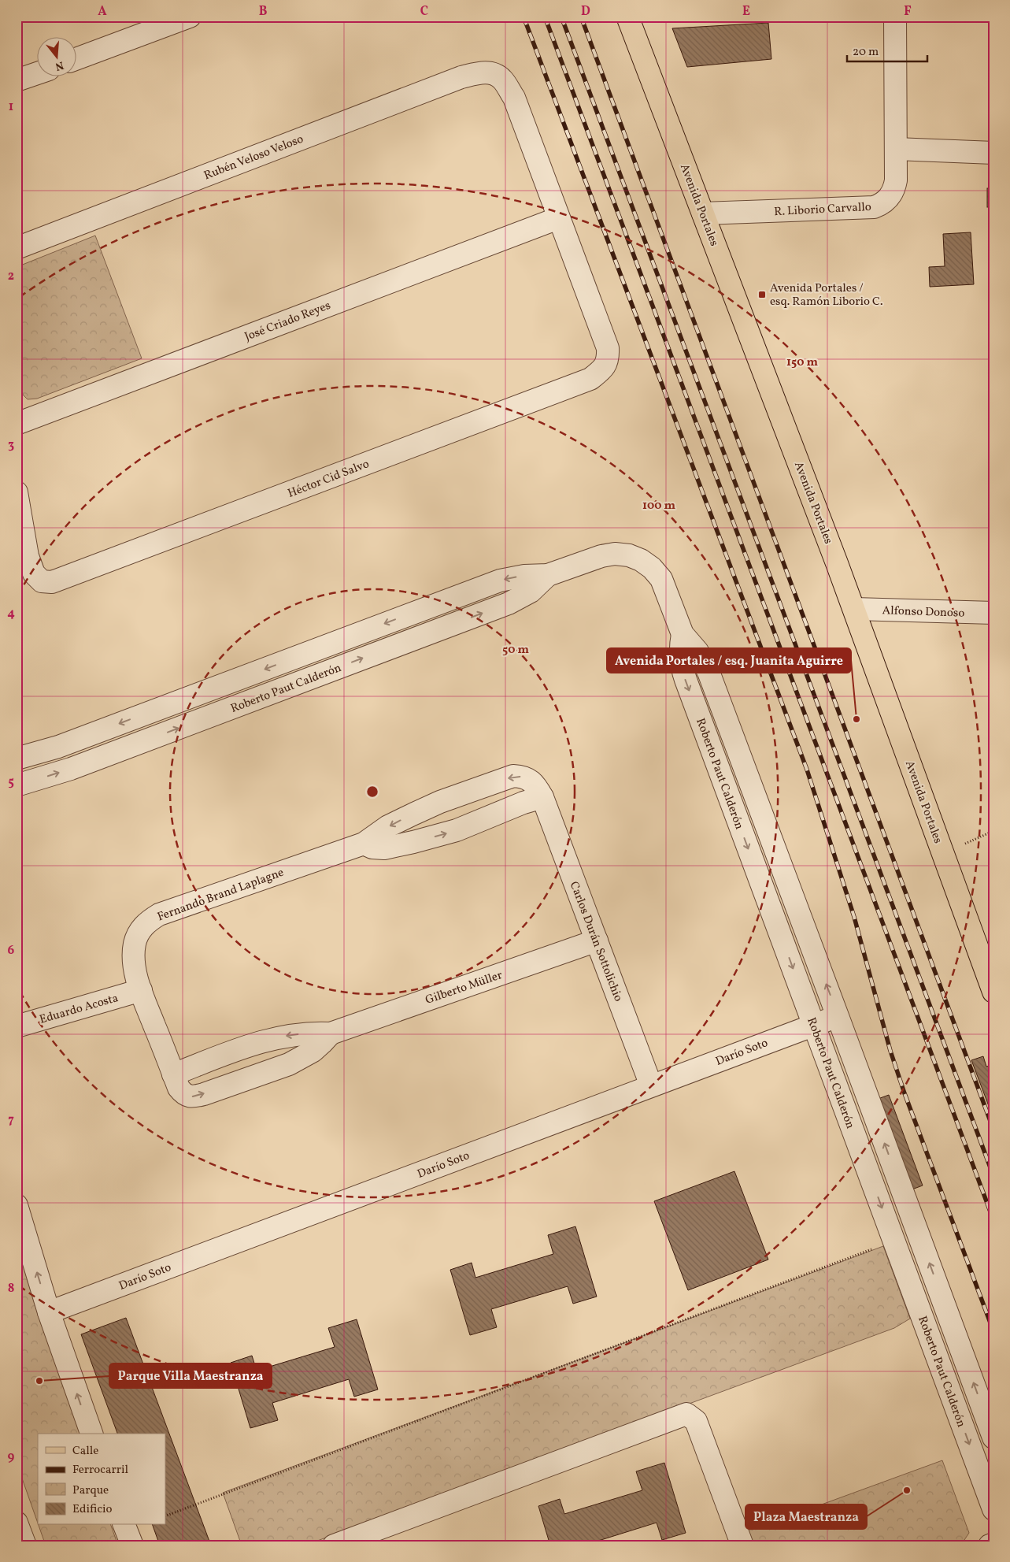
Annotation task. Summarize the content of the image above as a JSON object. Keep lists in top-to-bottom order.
{
  "streets": {
    "main road": ["Avenida Portales"],
    "street": [
      "Rubén Veloso Veloso",
      "R. Liborio Carvallo",
      "José Criado Reyes",
      "Héctor Cid Salvo",
      "Alfonso Donoso",
      "Roberto Paut Calderón",
      "Fernando Brand Laplagne",
      "Carlos Durán Sottolichio",
      "Gilberto Müller",
      "Eduardo Acosta",
      "Darío Soto"
    ]
  },
  "crossings": [
    ["Rubén Veloso Veloso", "José Criado Reyes"],
    ["Rubén Veloso Veloso", "Héctor Cid Salvo"],
    ["Avenida Portales", "R. Liborio Carvallo"],
    ["Avenida Portales", "Alfonso Donoso"],
    ["José Criado Reyes", "Héctor Cid Salvo"],
    ["Roberto Paut Calderón", "Darío Soto"],
    ["Fernando Brand Laplagne", "Carlos Durán Sottolichio"],
    ["Fernando Brand Laplagne", "Gilberto Müller"],
    ["Fernando Brand Laplagne", "Eduardo Acosta"],
    ["Carlos Durán Sottolichio", "Gilberto Müller"],
    ["Carlos Durán Sottolichio", "Darío Soto"],
    ["Gilberto Müller", "Eduardo Acosta"]
  ],
  "places": {
    "transit": ["Avenida Portales / esq. Ramón Liborio C."],
    "other": ["Avenida Portales / esq. Juanita Aguirre", "Parque Villa Maestranza", "Plaza Maestranza"]
  },
  "legend": [
    "Calle",
    "Ferrocarril",
    "Parque",
    "Edificio"
  ],
  "scale_bar": "20 m",
  "north": "bottom",
  "grid": {
    "columns": [
      "A",
      "B",
      "C",
      "D",
      "E",
      "F"
    ],
    "rows": [
      "1",
      "2",
      "3",
      "4",
      "5",
      "6",
      "7",
      "8",
      "9"
    ]
  },
  "rings": ["150 m", "100 m", "50 m"]
}
